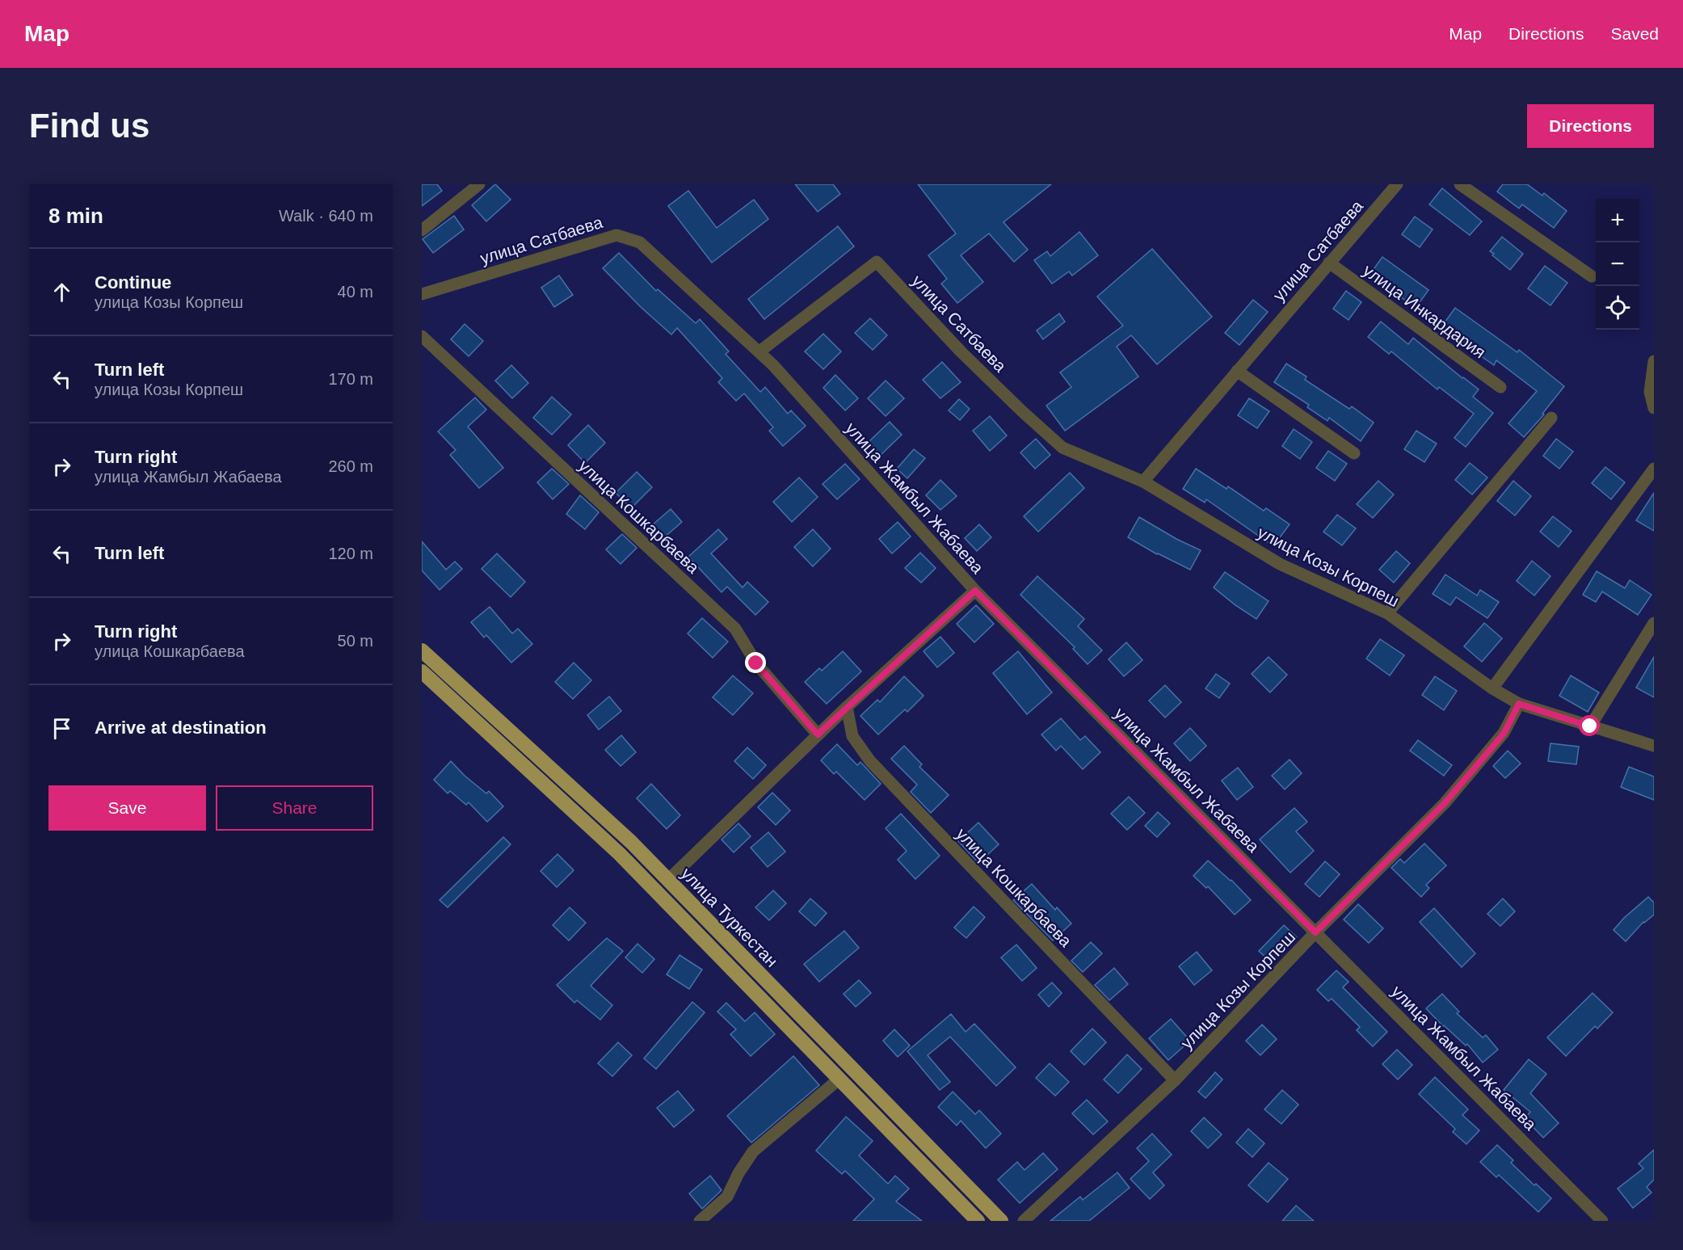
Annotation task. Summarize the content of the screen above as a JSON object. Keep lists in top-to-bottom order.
{
  "streets": {
    "highway": ["улица Туркестан"],
    "street": [
      "улица Сатбаева",
      "улица Инкардария",
      "улица Жамбыл Жабаева",
      "улица Кошкарбаева",
      "улица Козы Корпеш"
    ]
  },
  "crossings": [
    ["улица Сатбаева", "улица Инкардария"],
    ["улица Сатбаева", "улица Жамбыл Жабаева"],
    ["улица Сатбаева", "улица Козы Корпеш"],
    ["улица Жамбыл Жабаева", "улица Козы Корпеш"],
    ["улица Кошкарбаева", "улица Козы Корпеш"]
  ],
  "page": {
    "header": "Map",
    "nav": ["Map", "Directions", "Saved"],
    "buttons": [
      "Directions",
      ["Save", "Share"]
    ],
    "title": "Find us",
    "heading": ["8 min", "Walk · 640 m"],
    "map_buttons": ["+", "−"],
    "list": [
      ["Continue", "улица Козы Корпеш", "40 m"],
      ["Turn left", "улица Козы Корпеш", "170 m"],
      ["Turn right", "улица Жамбыл Жабаева", "260 m"],
      ["Turn left", "120 m"],
      ["Turn right", "улица Кошкарбаева", "50 m"],
      "Arrive at destination"
    ]
  }
}
